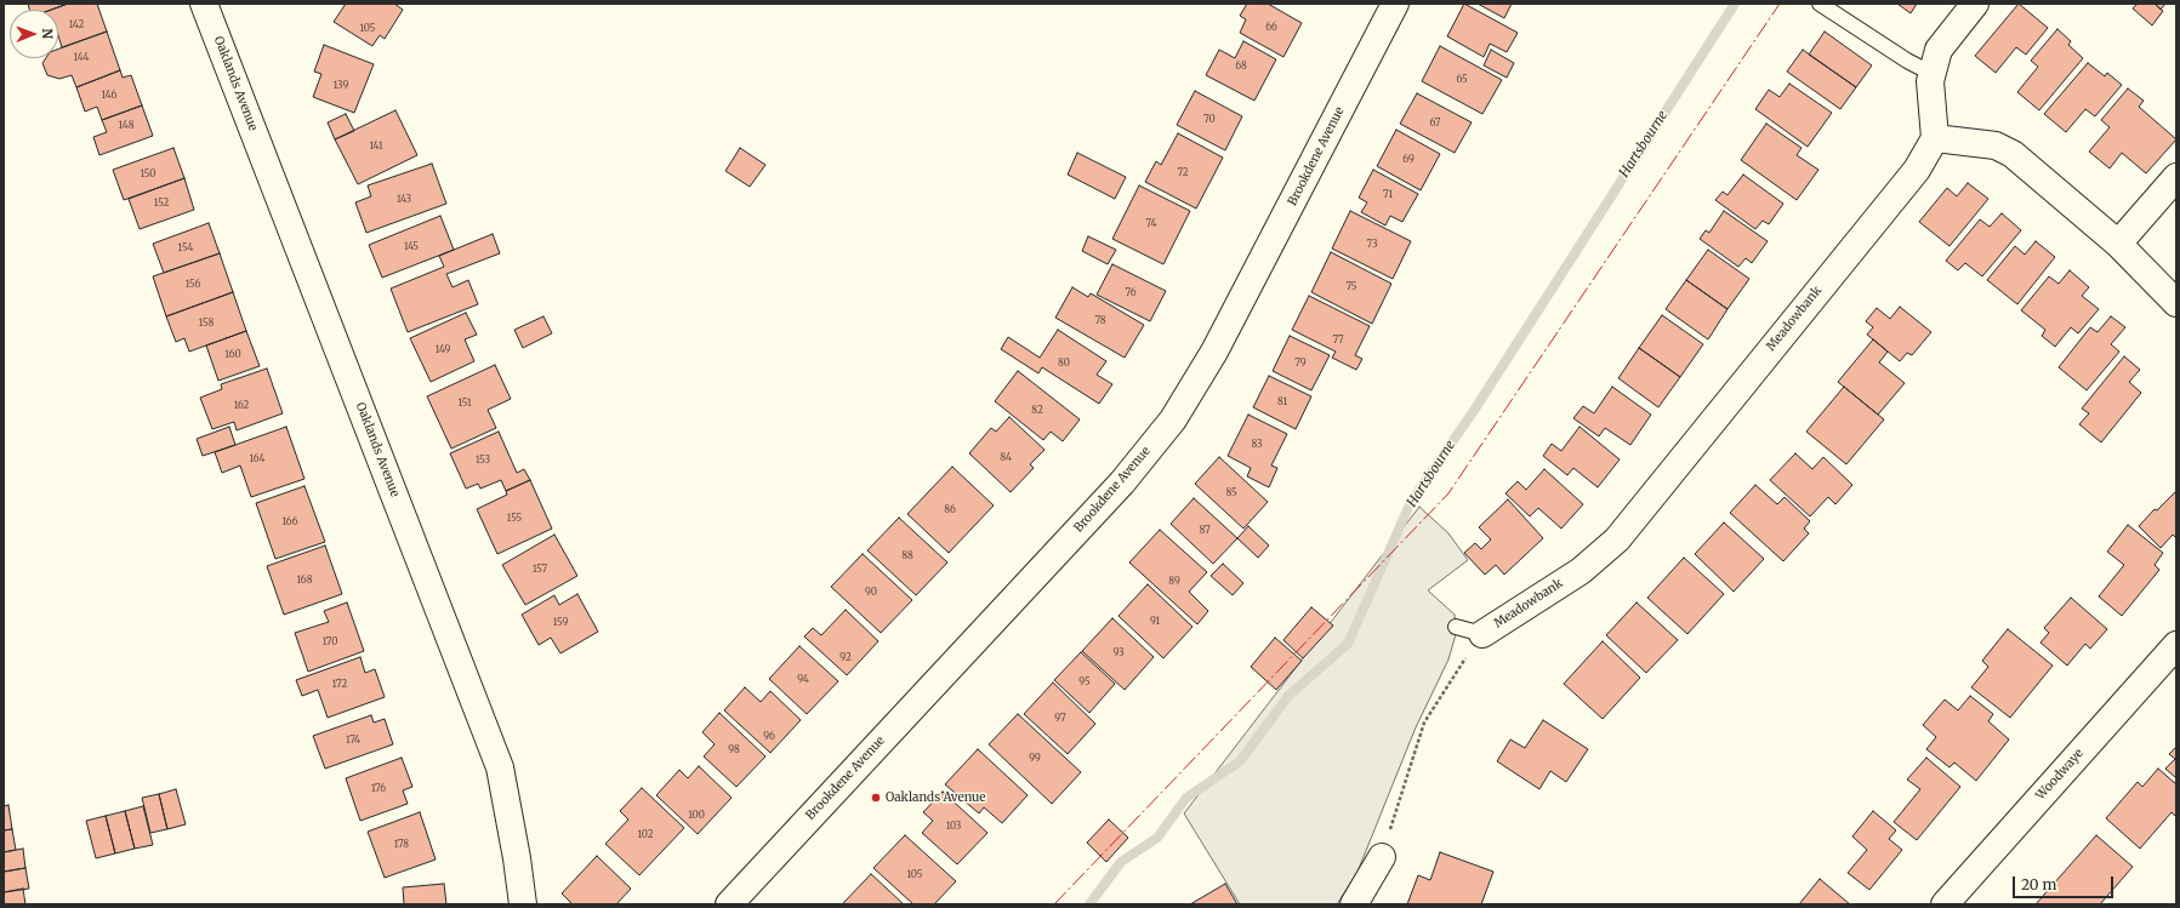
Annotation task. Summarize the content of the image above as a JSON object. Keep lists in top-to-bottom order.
{
  "streets": {
    "street": [
      "Oaklands Avenue",
      "Brookdene Avenue",
      "Meadowbank",
      "Woodwaye"
    ]
  },
  "water": ["Hartsbourne"],
  "places": ["Oaklands Avenue"],
  "house_numbers": [
    "142",
    "66",
    "105",
    "144",
    "68",
    "65",
    "139",
    "146",
    "70",
    "67",
    "148",
    "141",
    "69",
    "72",
    "150",
    "71",
    "143",
    "152",
    "74",
    "73",
    "145",
    "154",
    "156",
    "75",
    "76",
    "78",
    "158",
    "77",
    "149",
    "160",
    "80",
    "79",
    "81",
    "151",
    "162",
    "82",
    "83",
    "84",
    "164",
    "153",
    "85",
    "86",
    "155",
    "166",
    "87",
    "88",
    "157",
    "168",
    "89",
    "90",
    "91",
    "159",
    "170",
    "93",
    "92",
    "94",
    "95",
    "172",
    "97",
    "96",
    "174",
    "98",
    "99",
    "176",
    "100",
    "103",
    "102",
    "178",
    "105"
  ],
  "scale_bar": "20 m",
  "north": "right"
}
